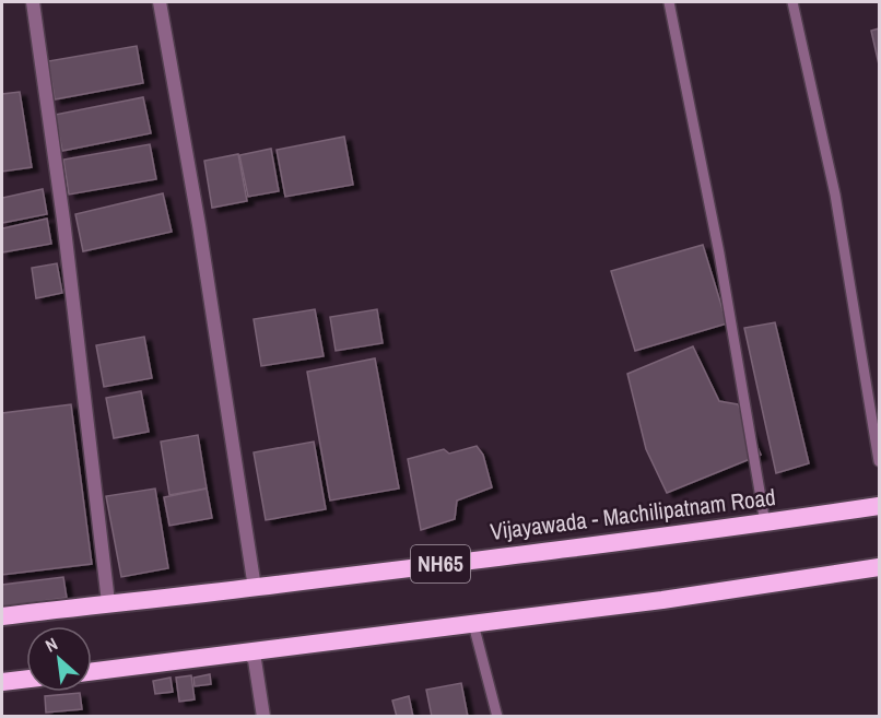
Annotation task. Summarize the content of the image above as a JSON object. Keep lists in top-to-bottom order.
{
  "streets": {
    "highway": ["Vijayawada - Machilipatnam Road", "NH65"]
  },
  "north": "top left"
}
